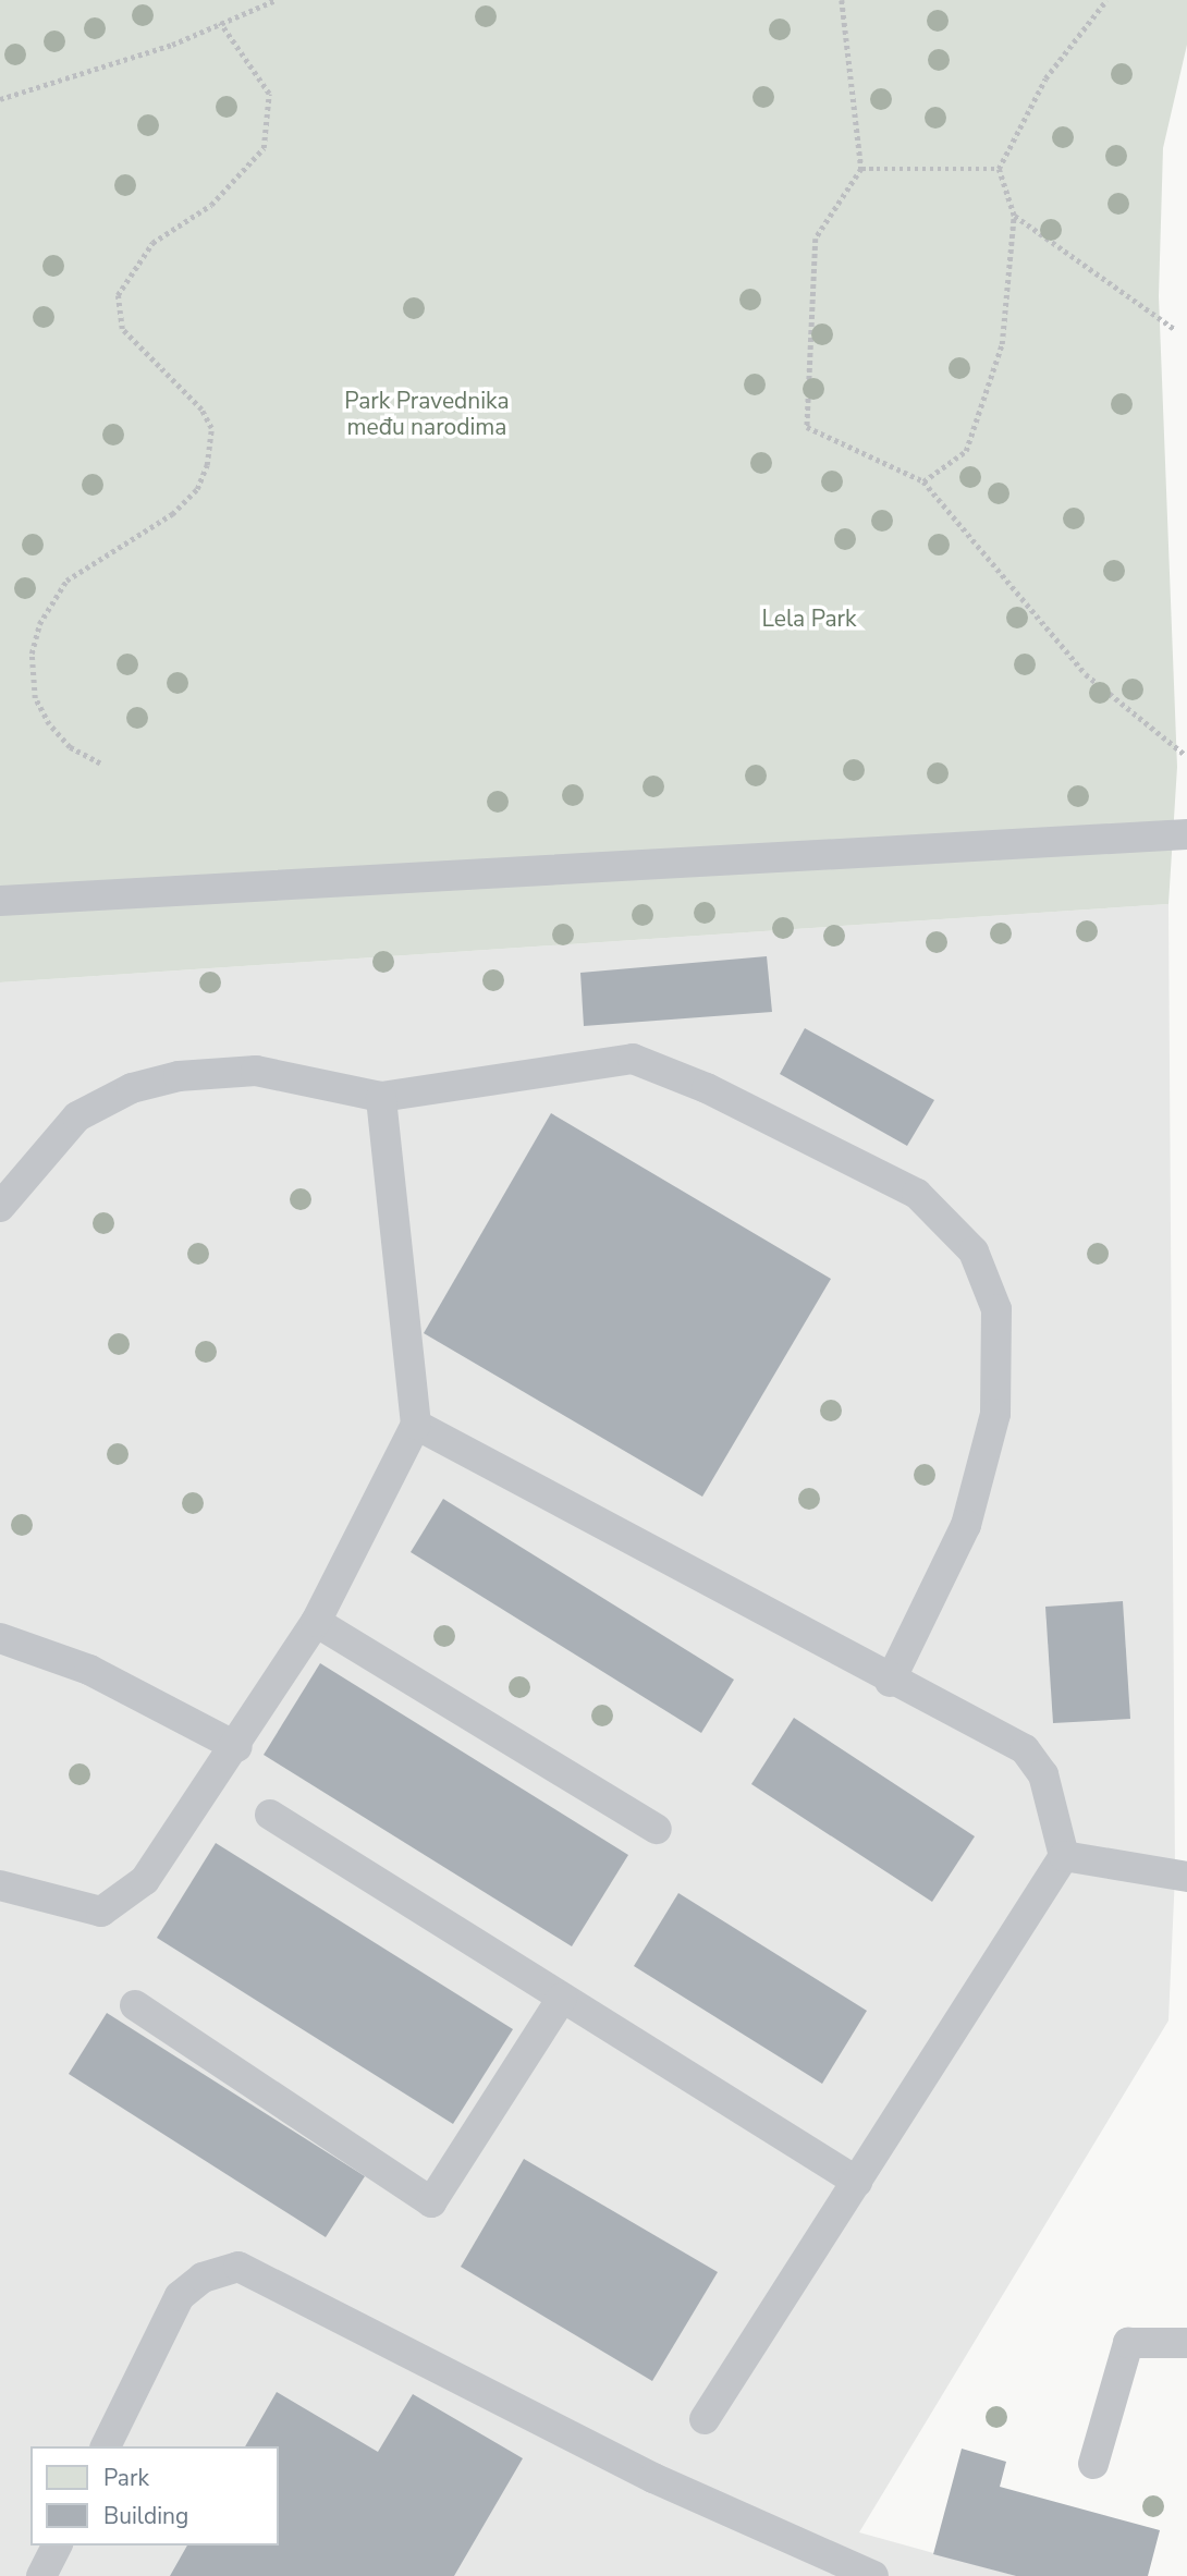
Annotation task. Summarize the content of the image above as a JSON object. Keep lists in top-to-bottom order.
{
  "parks": ["Park Pravednika među narodima", "Lela Park"],
  "legend": ["Park", "Building"]
}
